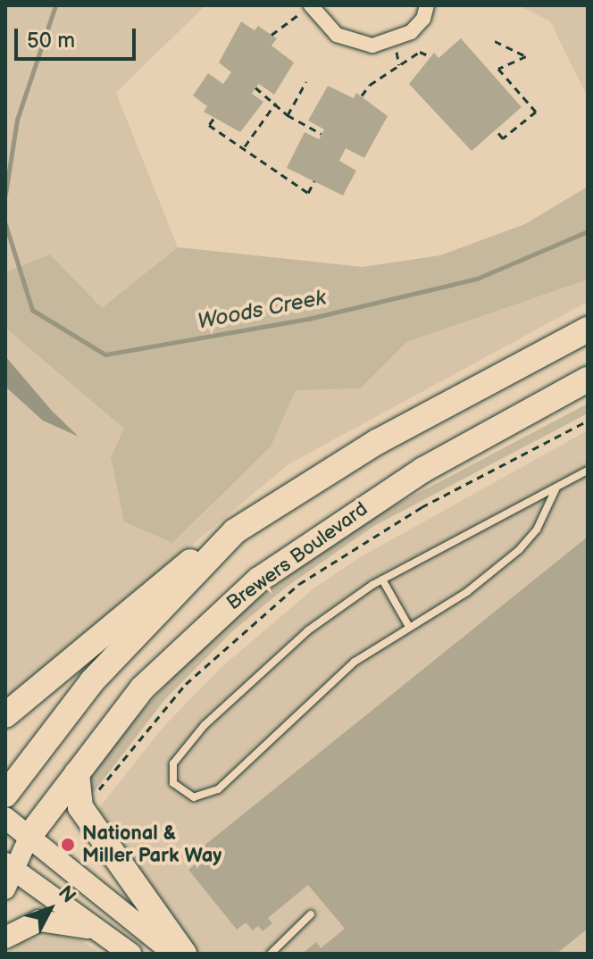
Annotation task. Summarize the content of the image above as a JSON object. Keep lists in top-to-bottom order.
{
  "streets": {
    "highway": ["Brewers Boulevard"]
  },
  "water": ["Woods Creek"],
  "places": ["National & Miller Park Way"],
  "scale_bar": "50 m",
  "north": "top right"
}
